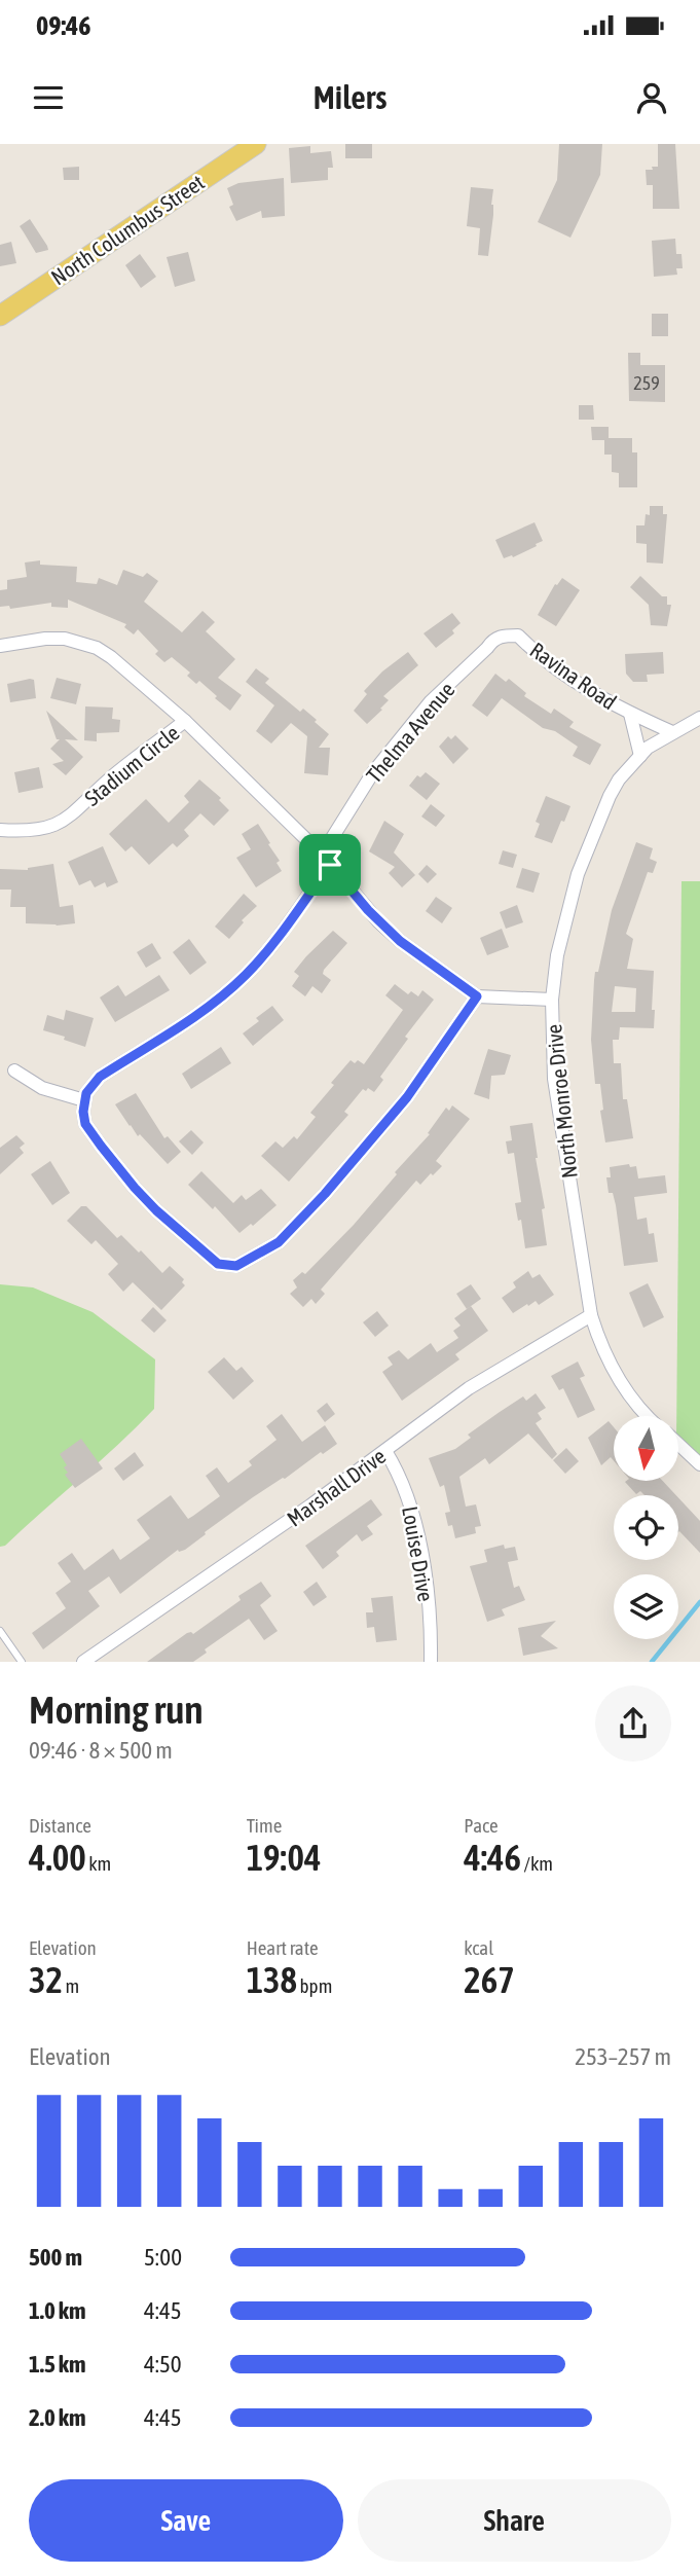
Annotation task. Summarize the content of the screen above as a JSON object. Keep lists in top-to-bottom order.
{
  "streets": {
    "main road": ["North Columbus Street"],
    "street": [
      "Ravina Road",
      "Thelma Avenue",
      "Stadium Circle",
      "North Monroe Drive",
      "Marshall Drive",
      "Louise Drive"
    ]
  },
  "crossings": [
    ["Ravina Road", "Thelma Avenue"],
    ["Ravina Road", "North Monroe Drive"],
    ["North Monroe Drive", "Marshall Drive"],
    ["Marshall Drive", "Louise Drive"]
  ],
  "house_numbers": ["259"],
  "north": "bottom",
  "page": {
    "status": "09:46",
    "header": "Milers",
    "heading": ["Morning run", "09:46 · 8 × 500 m"],
    "stats": [
      ["Distance", "4.00 km"],
      ["Time", "19:04"],
      ["Pace", "4:46 /km"],
      ["Elevation", "32 m"],
      ["Heart rate", "138 bpm"],
      ["kcal", "267"]
    ],
    "chart": ["Elevation", "253–257 m"],
    "list": [
      {
        "name": "500 m",
        "note": "5:00"
      },
      {
        "name": "1.0 km",
        "note": "4:45"
      },
      {
        "name": "1.5 km",
        "note": "4:50"
      },
      {
        "name": "2.0 km",
        "note": "4:45"
      }
    ],
    "buttons": ["Save", "Share"]
  }
}
